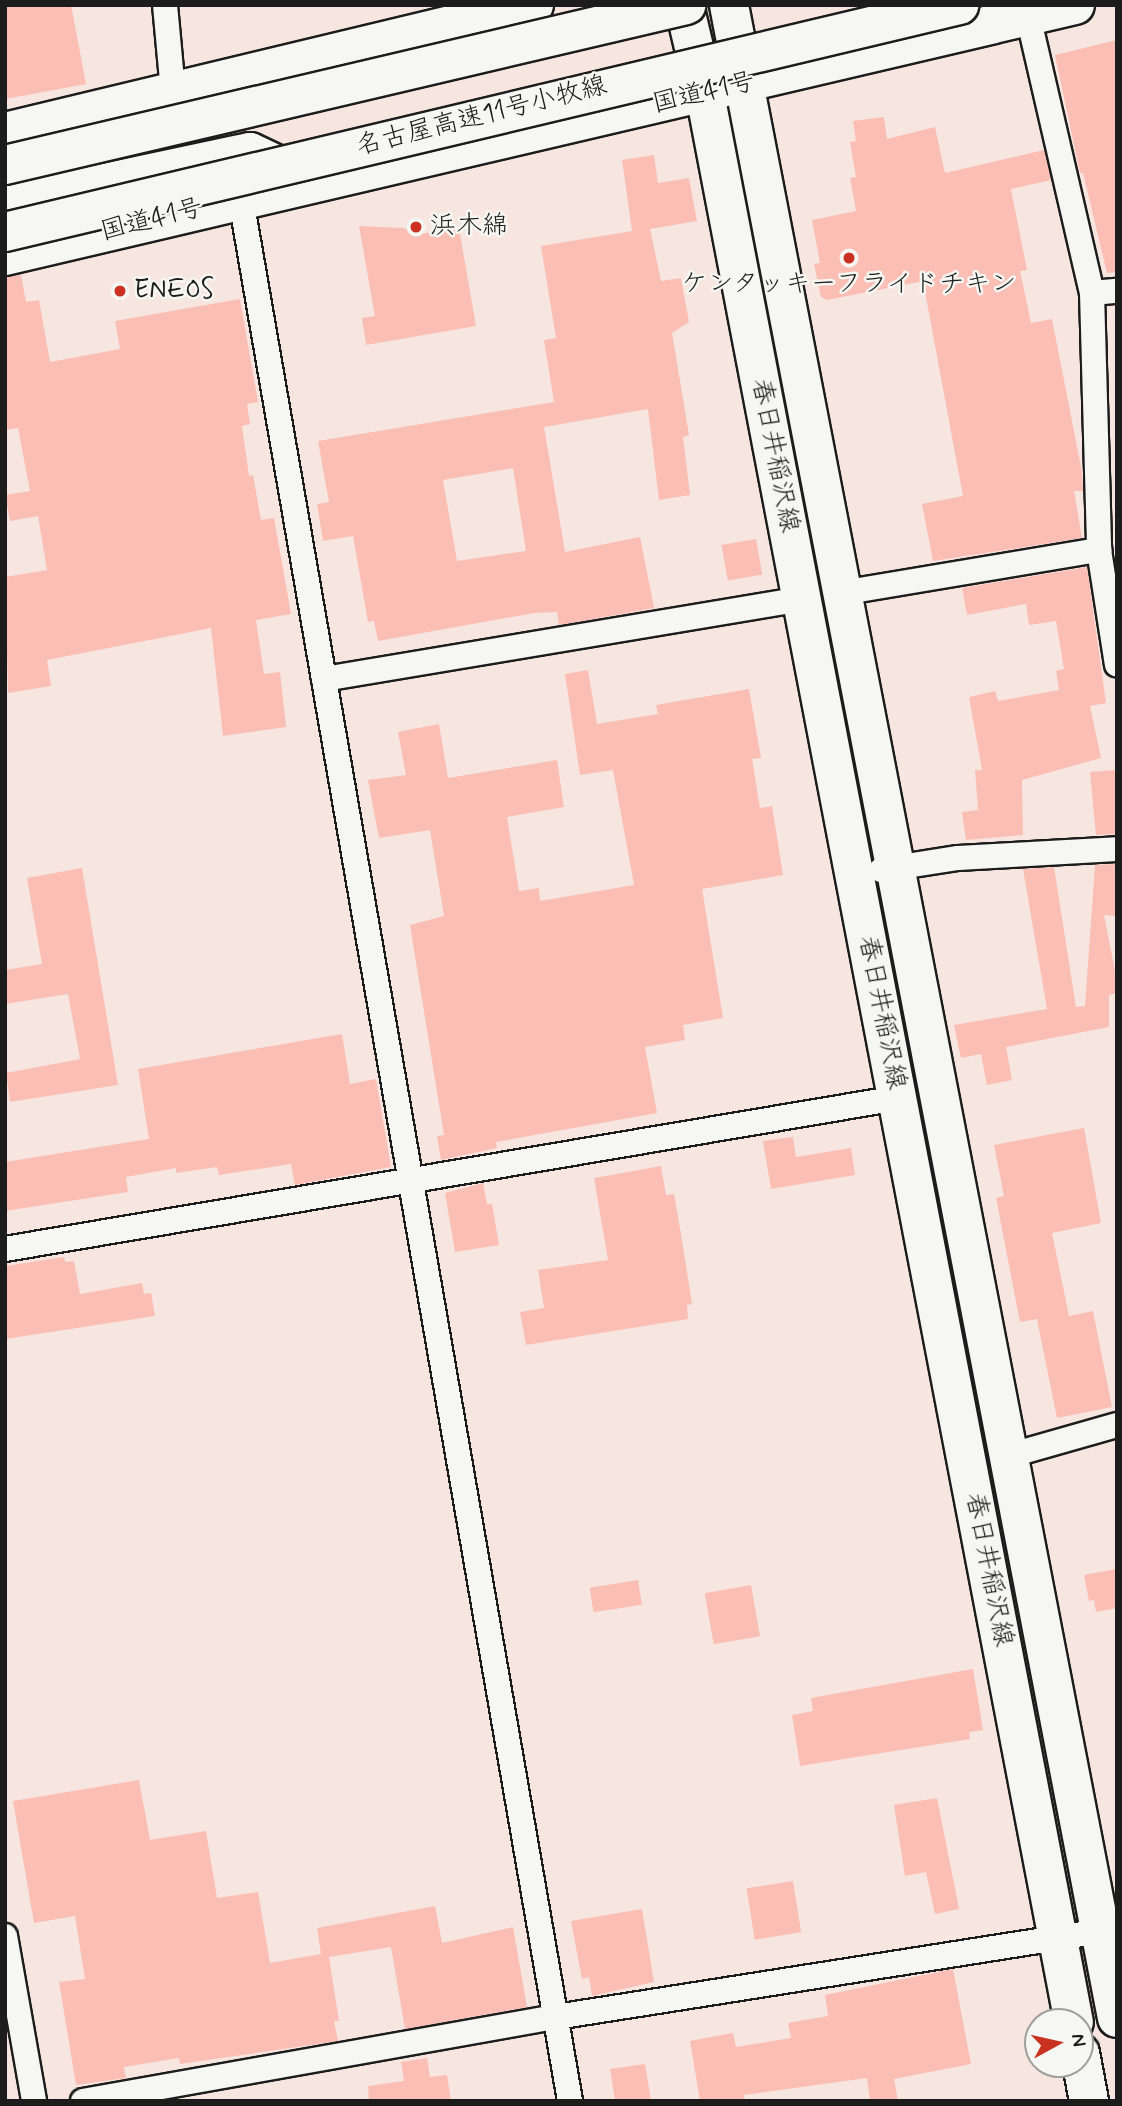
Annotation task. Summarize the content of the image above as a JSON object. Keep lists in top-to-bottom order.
{
  "streets": {
    "main road": ["国道41号", "名古屋高速11号小牧線", "春日井稲沢線"]
  },
  "crossings": [
    ["国道41号", "春日井稲沢線"]
  ],
  "places": ["浜木綿", "ケンタッキーフライドチキン", "ENEOS"],
  "north": "right"
}
